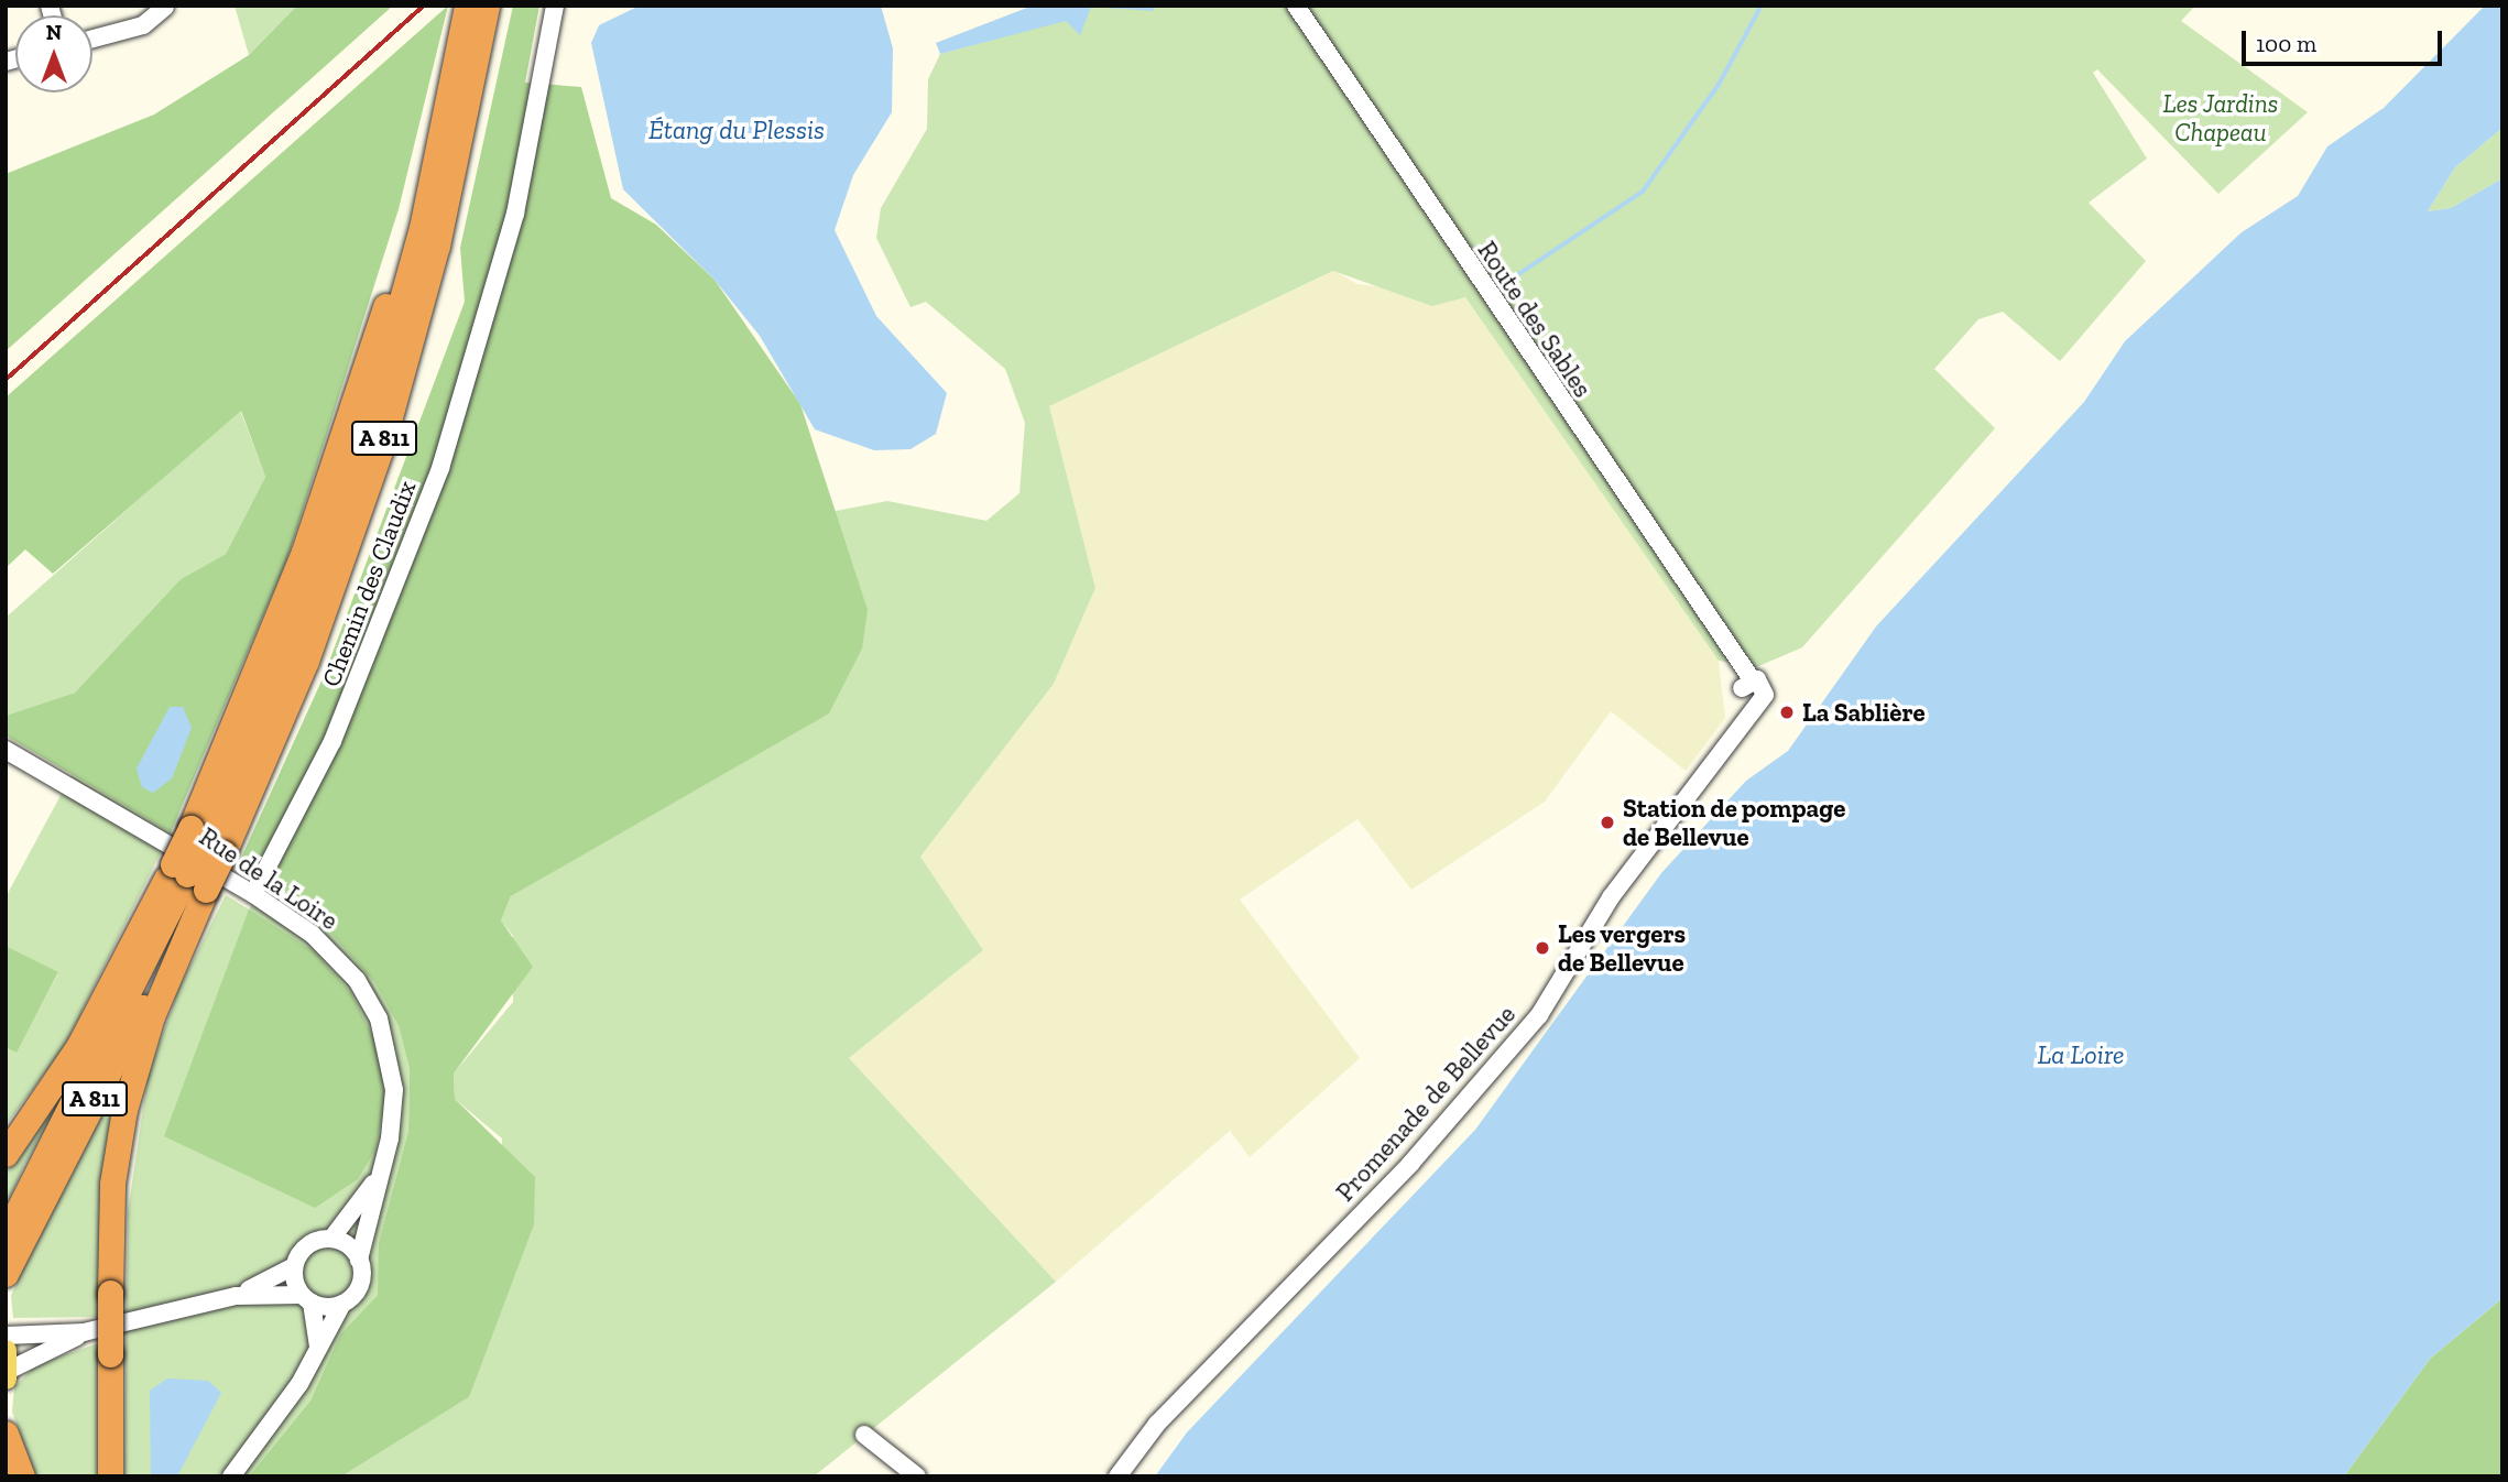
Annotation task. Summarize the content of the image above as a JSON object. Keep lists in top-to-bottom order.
{
  "streets": {
    "highway": ["A 811"],
    "street": [
      "Route des Sables",
      "Chemin des Claudix",
      "Rue de la Loire",
      "Promenade de Bellevue"
    ]
  },
  "crossings": [
    ["Route des Sables", "Promenade de Bellevue"],
    ["Chemin des Claudix", "Rue de la Loire"]
  ],
  "water": ["Étang du Plessis", "La Loire"],
  "parks": ["Les Jardins Chapeau"],
  "places": ["La Sablière", "Station de pompage de Bellevue", "Les vergers de Bellevue"],
  "scale_bar": "100 m",
  "north": "top"
}
